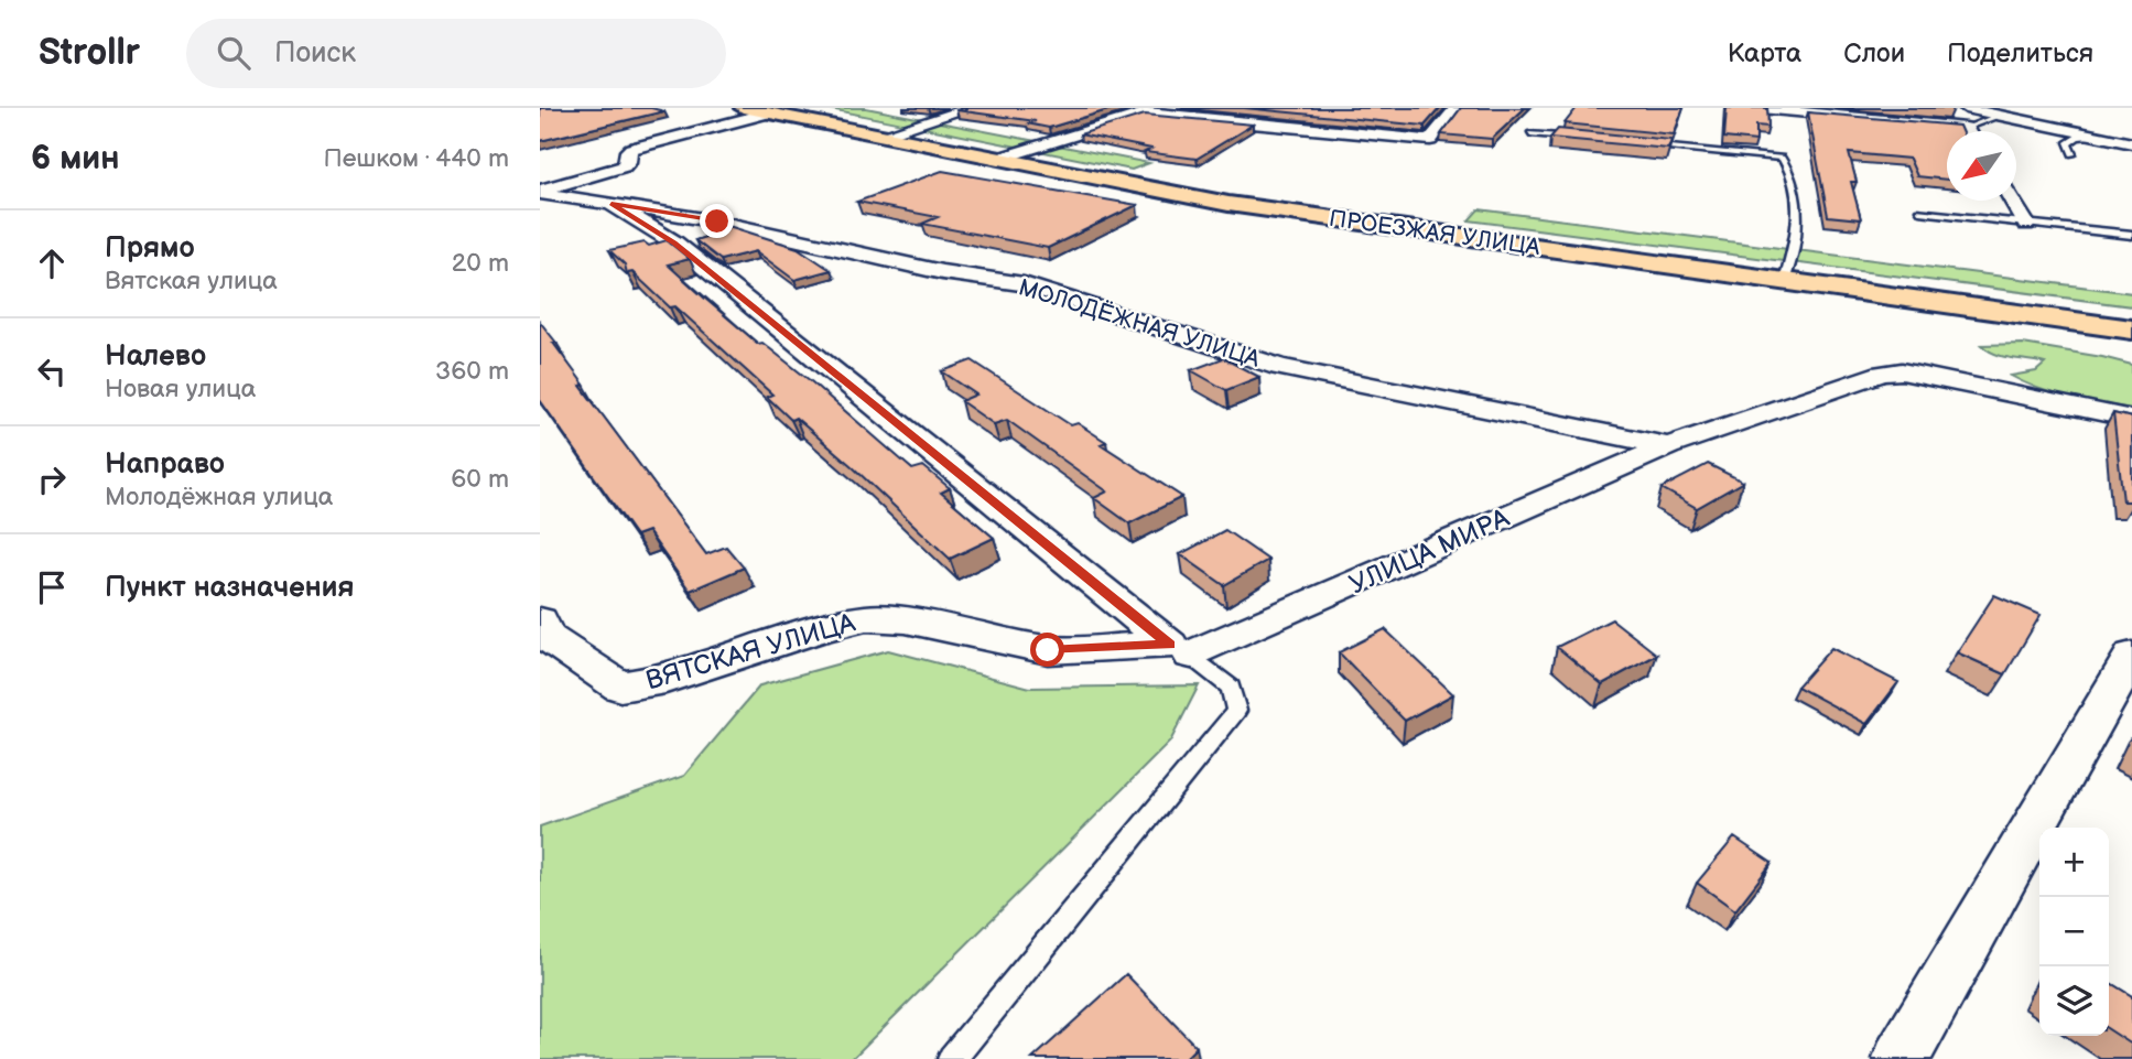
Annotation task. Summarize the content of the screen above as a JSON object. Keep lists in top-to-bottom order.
{
  "streets": {
    "main road": ["ПРОЕЗЖАЯ УЛИЦА"],
    "street": ["МОЛОДЁЖНАЯ УЛИЦА", "УЛИЦА МИРА", "ВЯТСКАЯ УЛИЦА"]
  },
  "crossings": [
    ["МОЛОДЁЖНАЯ УЛИЦА", "УЛИЦА МИРА"],
    ["УЛИЦА МИРА", "ВЯТСКАЯ УЛИЦА"]
  ],
  "north": "bottom left",
  "page": {
    "header": "Strollr",
    "search": "Поиск",
    "nav": ["Карта", "Слои", "Поделиться"],
    "heading": ["6 мин", "Пешком · 440 m"],
    "list": [
      ["Прямо", "Вятская улица", "20 m"],
      ["Налево", "Новая улица", "360 m"],
      ["Направо", "Молодёжная улица", "60 m"],
      "Пункт назначения"
    ],
    "map_buttons": ["+", "−"]
  }
}
